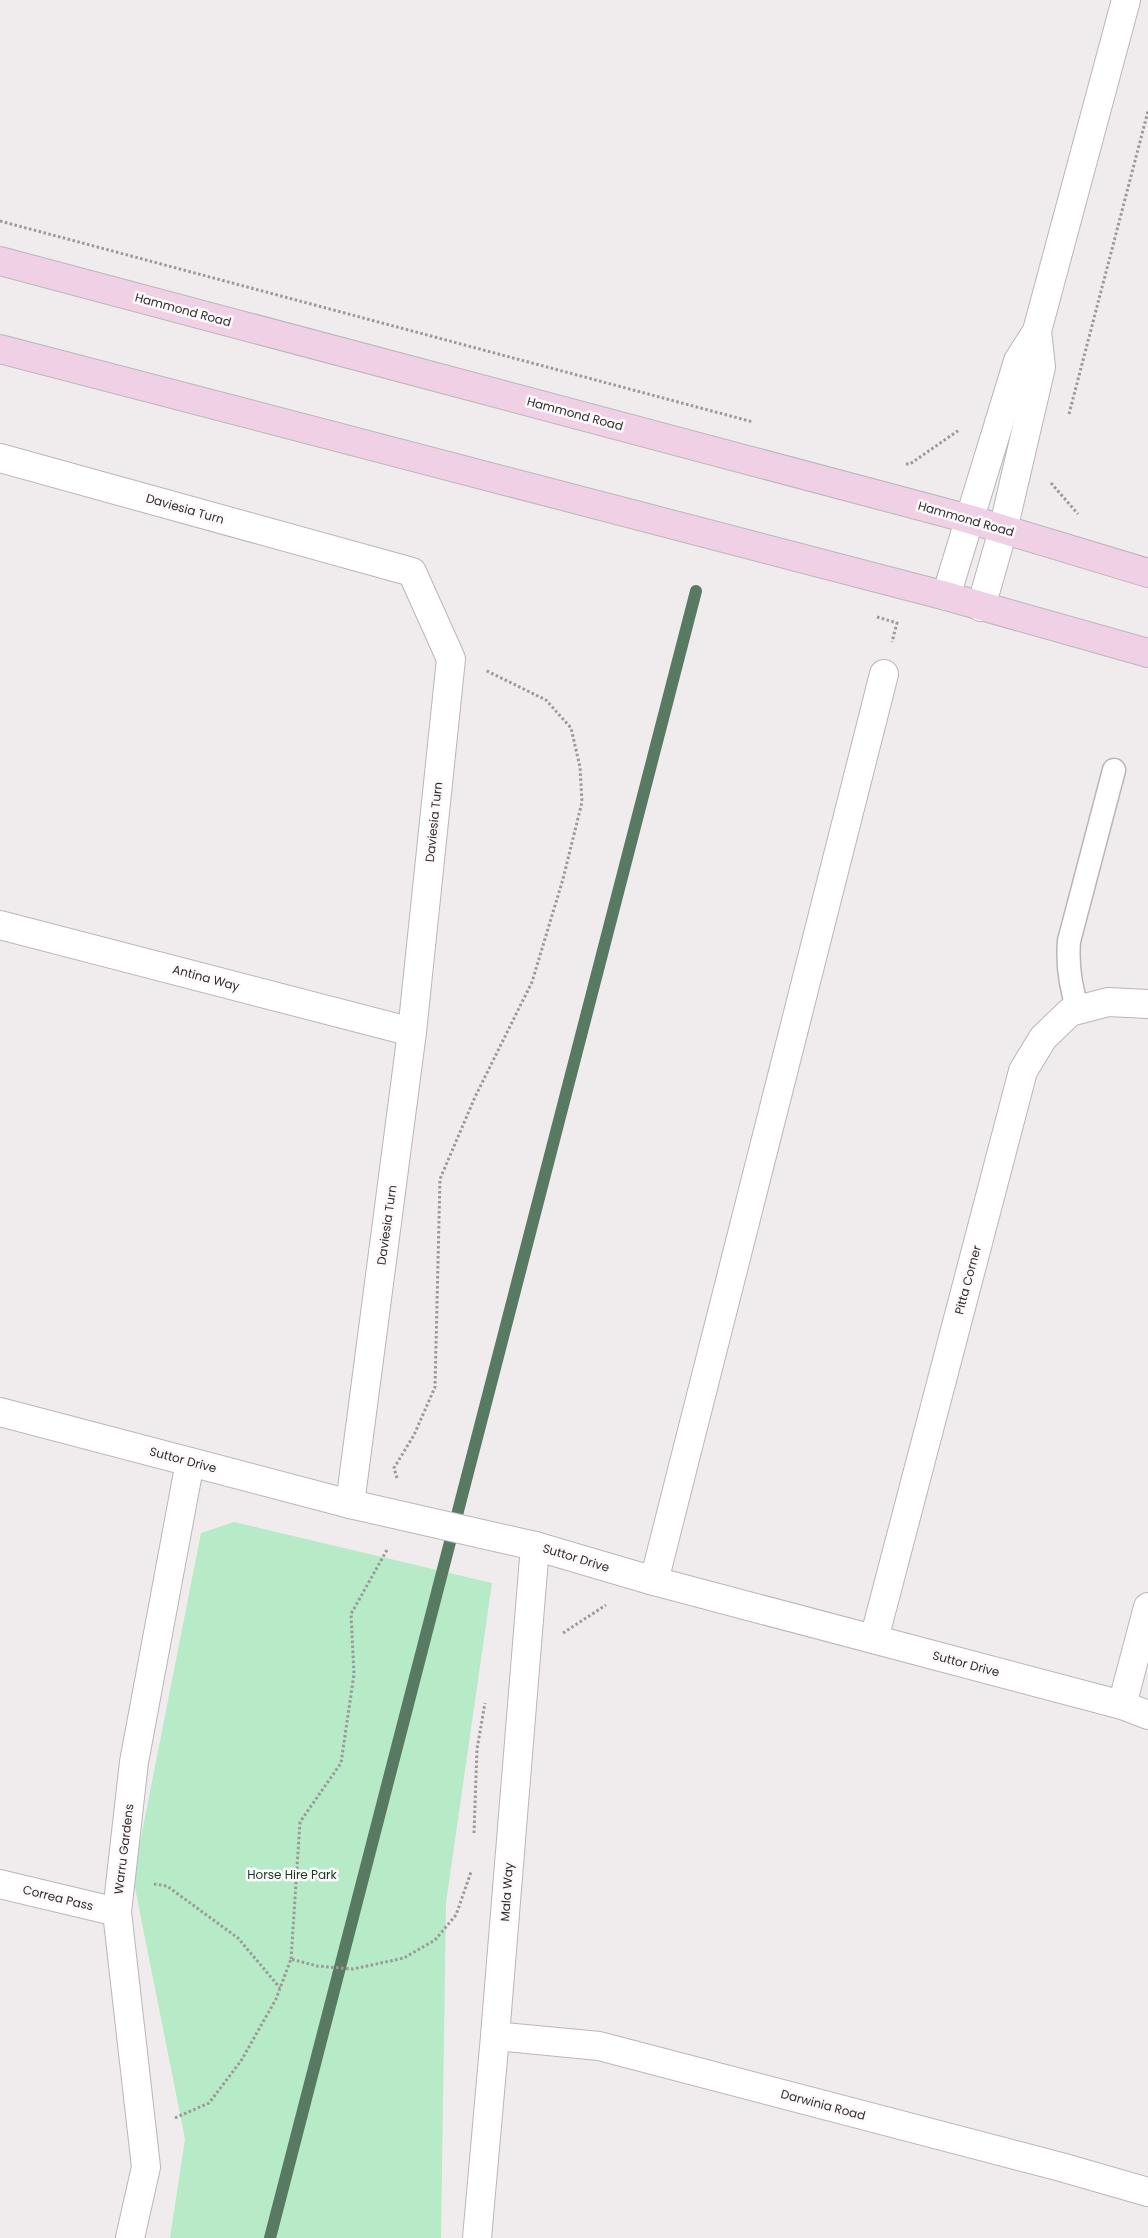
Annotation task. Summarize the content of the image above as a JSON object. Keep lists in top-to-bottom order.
{
  "streets": {
    "main road": ["Hammond Road"],
    "street": [
      "Daviesia Turn",
      "Antina Way",
      "Pitta Corner",
      "Suttor Drive",
      "Warru Gardens",
      "Mala Way",
      "Correa Pass",
      "Darwinia Road"
    ]
  },
  "crossings": [
    ["Daviesia Turn", "Antina Way"],
    ["Daviesia Turn", "Suttor Drive"],
    ["Pitta Corner", "Suttor Drive"],
    ["Suttor Drive", "Warru Gardens"],
    ["Suttor Drive", "Mala Way"],
    ["Warru Gardens", "Correa Pass"],
    ["Mala Way", "Darwinia Road"]
  ],
  "parks": ["Horse Hire Park"]
}
